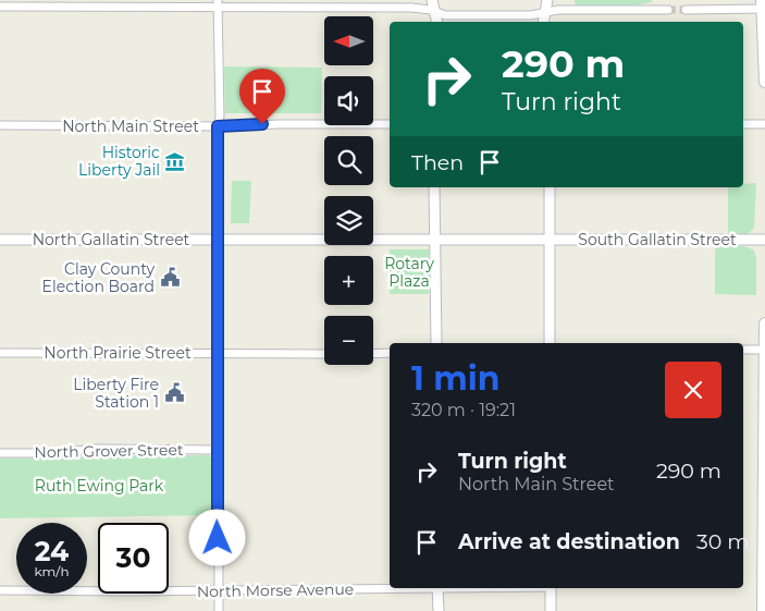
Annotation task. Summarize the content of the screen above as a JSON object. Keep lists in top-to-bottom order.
{
  "streets": {
    "street": [
      "North Main Street",
      "North Gallatin Street",
      "South Gallatin Street",
      "North Prairie Street",
      "North Grover Street",
      "North Morse Avenue"
    ]
  },
  "crossings": [
    ["North Gallatin Street", "South Gallatin Street"]
  ],
  "parks": ["Rotary Plaza", "Ruth Ewing Park"],
  "places": {
    "museum": ["Historic Liberty Jail"],
    "public building": ["Clay County Election Board", "Liberty Fire Station 1"]
  },
  "north": "left",
  "page": {
    "map_buttons": ["+", "−"],
    "turn": ["290 m", "Turn right"],
    "then": "Then",
    "heading": ["1 min", "320 m · 19:21"],
    "list": [
      {
        "name": "Turn right",
        "note": "North Main Street",
        "value": "290 m"
      },
      {
        "name": "Arrive at destination",
        "value": "30 m"
      }
    ],
    "speed": "24 km/h",
    "limit": "30"
  }
}
